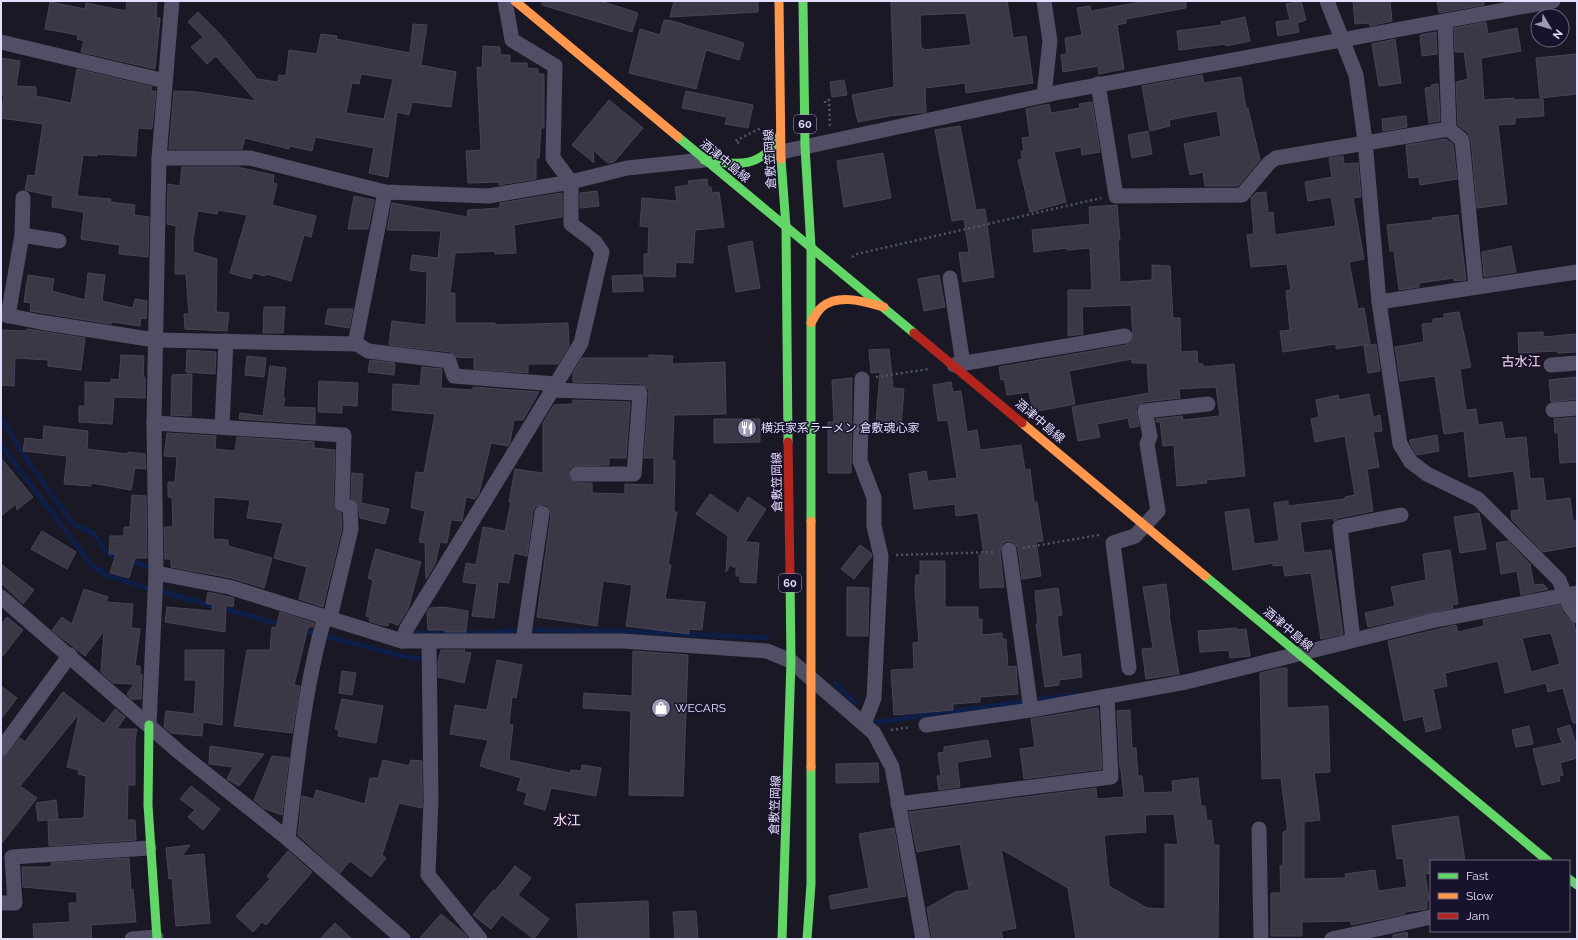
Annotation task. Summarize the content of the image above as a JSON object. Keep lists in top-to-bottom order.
{
  "streets": {
    "main road": ["60", "倉敷笠岡線", "酒津中島線"]
  },
  "crossings": [
    ["60", "酒津中島線"],
    ["倉敷笠岡線", "酒津中島線"]
  ],
  "districts": ["古水江", "水江"],
  "places": {
    "restaurant": ["横浜家系ラーメン 倉敷魂心家"],
    "shop": ["WECARS"]
  },
  "legend": ["Fast", "Slow", "Jam"],
  "north": "bottom right"
}
